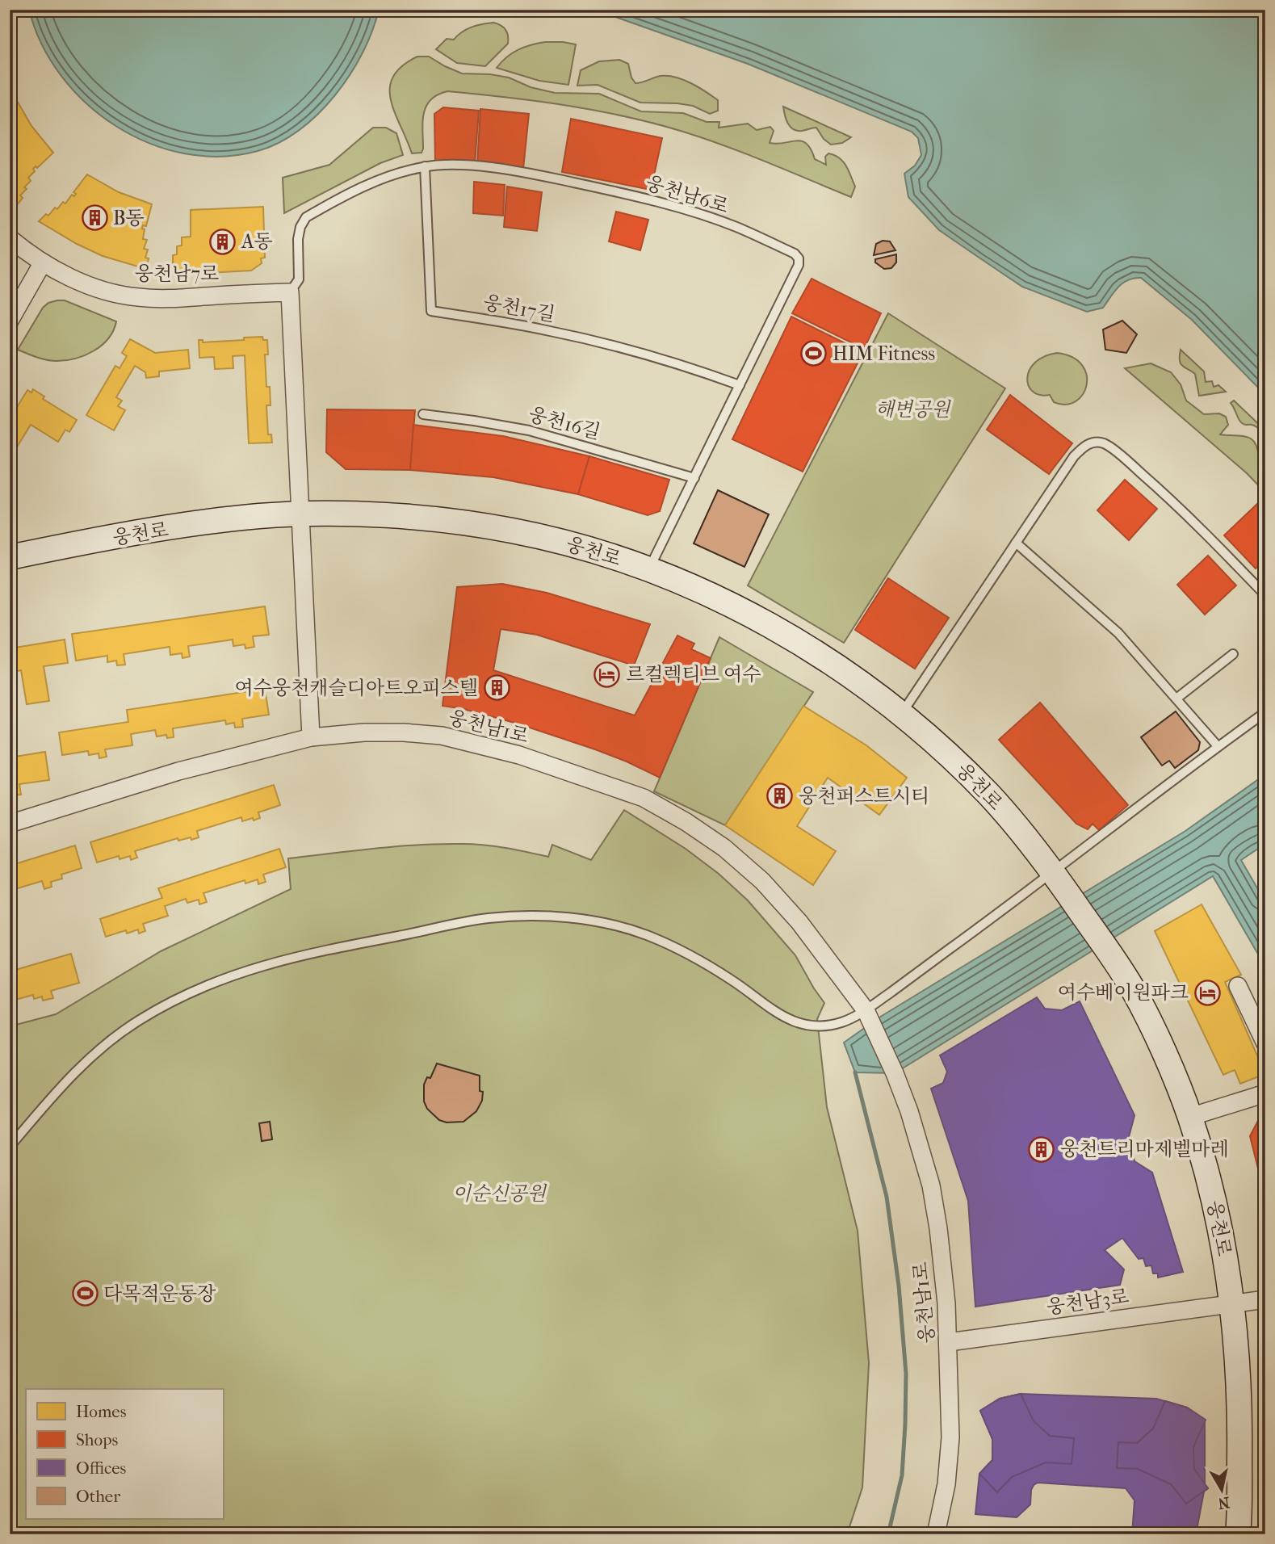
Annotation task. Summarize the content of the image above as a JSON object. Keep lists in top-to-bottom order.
{
  "streets": {
    "street": [
      "웅천남7로",
      "웅천로",
      "웅천남1로",
      "웅천남3로"
    ],
    "lane": ["웅천남6로", "웅천17길", "웅천16길"]
  },
  "crossings": [
    ["웅천남6로", "웅천남7로"],
    ["웅천남6로", "웅천17길"],
    ["웅천남6로", "웅천16길"],
    ["웅천남6로", "웅천로"],
    ["웅천로", "웅천남3로"],
    ["웅천남1로", "웅천남3로"]
  ],
  "parks": ["해변공원", "이순신공원"],
  "places": {
    "building": [
      "B동",
      "A동",
      "여수웅천캐슬디아트오피스텔",
      "웅천퍼스트시티",
      "웅천트리마제벨마레"
    ],
    "sports": ["HIM Fitness", "다목적운동장"],
    "hotel": ["르컬렉티브 여수", "여수베이원파크"]
  },
  "legend": [
    "Homes",
    "Shops",
    "Offices",
    "Other"
  ],
  "north": "bottom"
}
